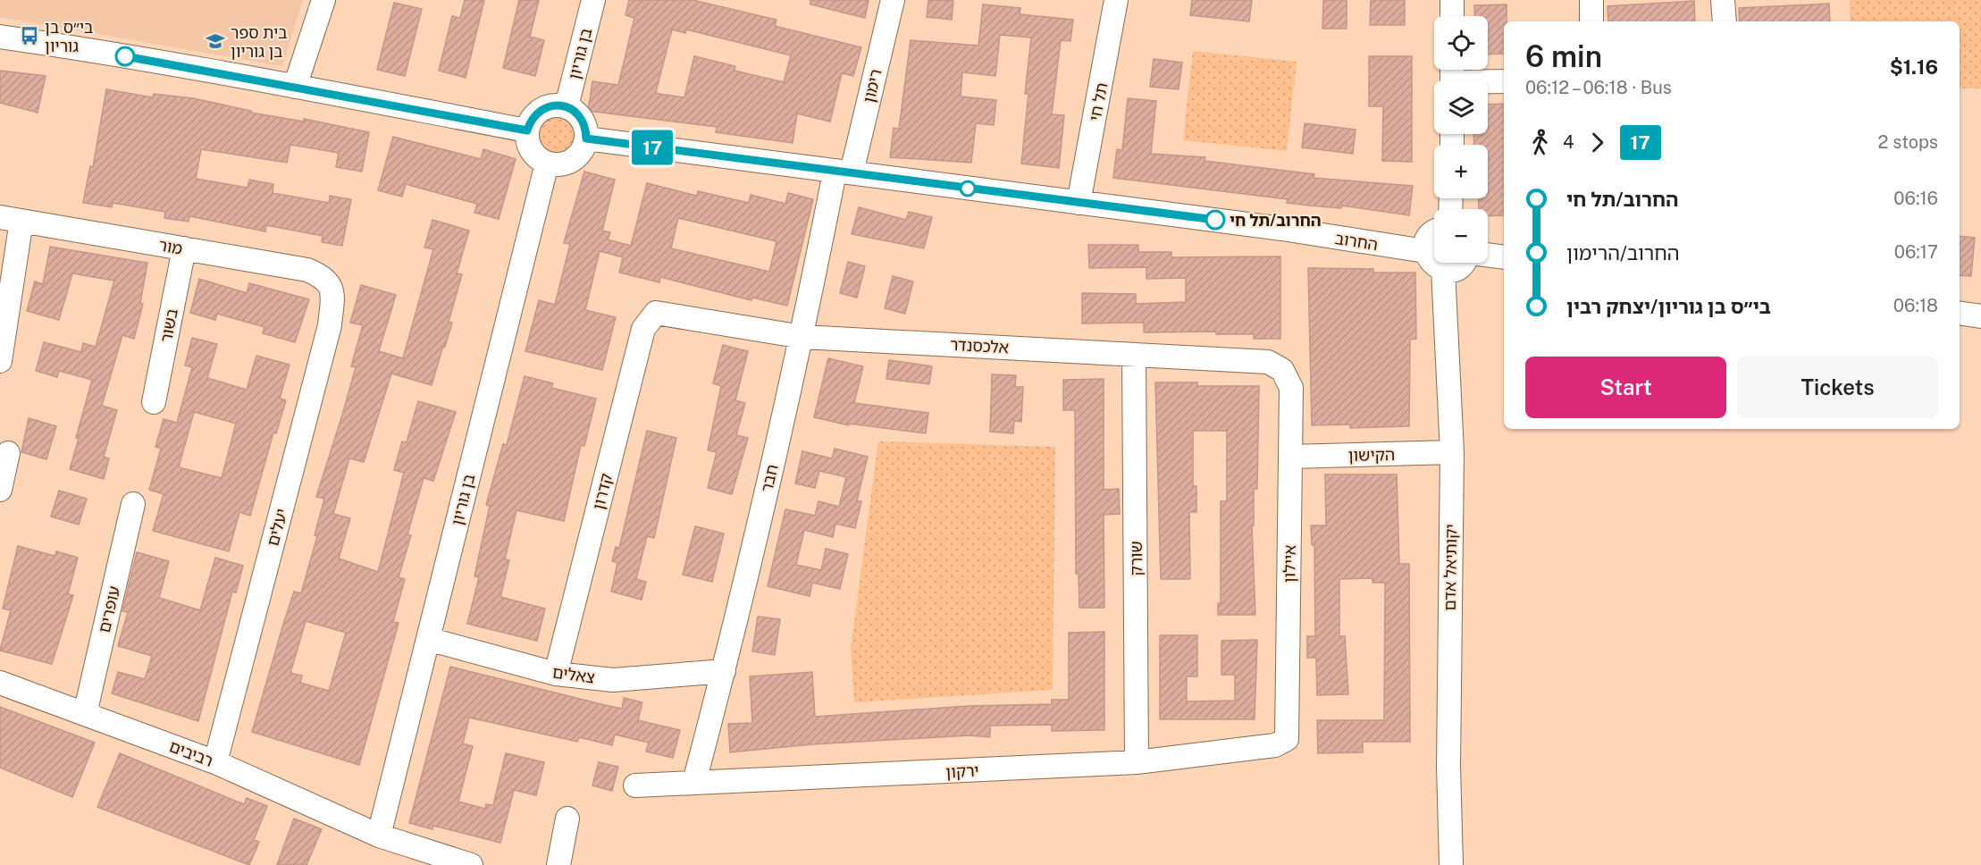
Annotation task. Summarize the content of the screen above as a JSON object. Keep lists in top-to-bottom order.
{
  "streets": {
    "street": [
      "בן גוריון",
      "רימון",
      "תל חי",
      "החרוב",
      "מור",
      "בשור",
      "אלכסנדר",
      "הקישון",
      "חבר",
      "קדרון",
      "יעלים",
      "שורק",
      "איילון",
      "יקותיאל אדם",
      "עופרים",
      "צאלים",
      "רביבים",
      "ירקון"
    ]
  },
  "crossings": [
    ["בן גוריון", "החרוב"],
    ["בן גוריון", "צאלים"],
    ["בן גוריון", "רביבים"],
    ["רימון", "החרוב"],
    ["רימון", "חבר"],
    ["תל חי", "החרוב"],
    ["החרוב", "חבר"],
    ["מור", "בשור"],
    ["מור", "יעלים"],
    ["אלכסנדר", "חבר"],
    ["אלכסנדר", "קדרון"],
    ["אלכסנדר", "שורק"],
    ["אלכסנדר", "איילון"],
    ["הקישון", "איילון"],
    ["הקישון", "יקותיאל אדם"],
    ["חבר", "צאלים"],
    ["חבר", "ירקון"],
    ["קדרון", "צאלים"],
    ["יעלים", "רביבים"],
    ["שורק", "ירקון"],
    ["איילון", "ירקון"],
    ["עופרים", "רביבים"]
  ],
  "places": {
    "bus stop": ["בי״ס בן גוריון"],
    "school or university": ["בית ספר בן גוריון"],
    "other": ["החרוב/תל חי"]
  },
  "lines": ["bus line 17"],
  "page": {
    "on_map": "17",
    "map_buttons": ["+", "−"],
    "heading": ["6 min", "06:12 – 06:18 · Bus", "$1.16"],
    "legs": ["4", "17", "2 stops"],
    "list": [
      {
        "name": "החרוב/תל חי",
        "value": "06:16"
      },
      {
        "name": "החרוב/הרימון",
        "value": "06:17"
      },
      {
        "name": "בי״ס בן גוריון/יצחק רבין",
        "value": "06:18"
      }
    ],
    "buttons": ["Start", "Tickets"]
  }
}
